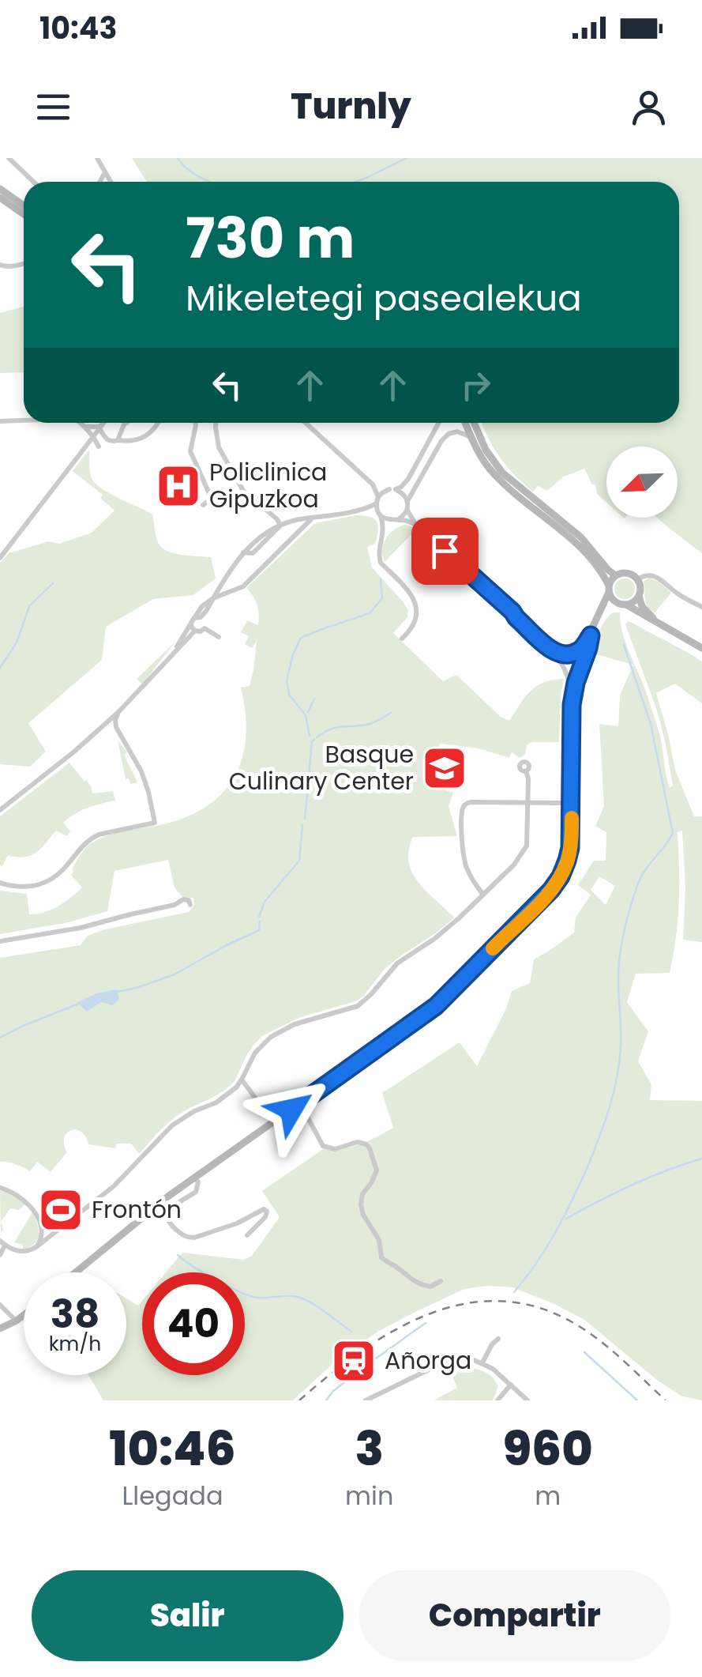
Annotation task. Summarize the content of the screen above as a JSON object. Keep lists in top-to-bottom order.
{
  "places": {
    "hospital": ["Policlinica Gipuzkoa"],
    "school or university": ["Basque Culinary Center"],
    "sports": ["Frontón"],
    "station": ["Añorga"]
  },
  "north": "bottom left",
  "page": {
    "status": "10:43",
    "header": "Turnly",
    "turn": ["730 m", "Mikeletegi pasealekua"],
    "speed": "38 km/h",
    "limit": "40",
    "eta": [
      "10:46",
      "Llegada",
      "3",
      "min",
      "960",
      "m"
    ],
    "buttons": ["Salir", "Compartir"]
  }
}
